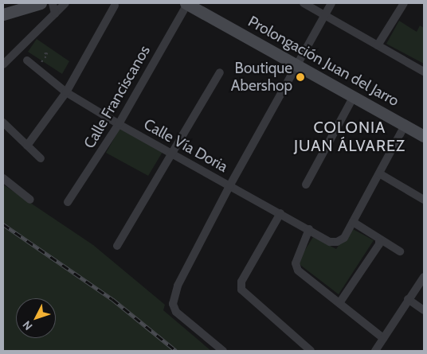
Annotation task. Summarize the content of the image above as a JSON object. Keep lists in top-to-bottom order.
{
  "streets": {
    "main road": ["Prolongación Juan del Jarro"],
    "street": ["Calle Franciscanos", "Calle Vía Doria"]
  },
  "crossings": [
    ["Prolongación Juan del Jarro", "Calle Franciscanos"],
    ["Calle Franciscanos", "Calle Vía Doria"]
  ],
  "districts": ["COLONIA JUAN ÁLVAREZ"],
  "places": ["Boutique Abershop"],
  "north": "bottom left"
}
